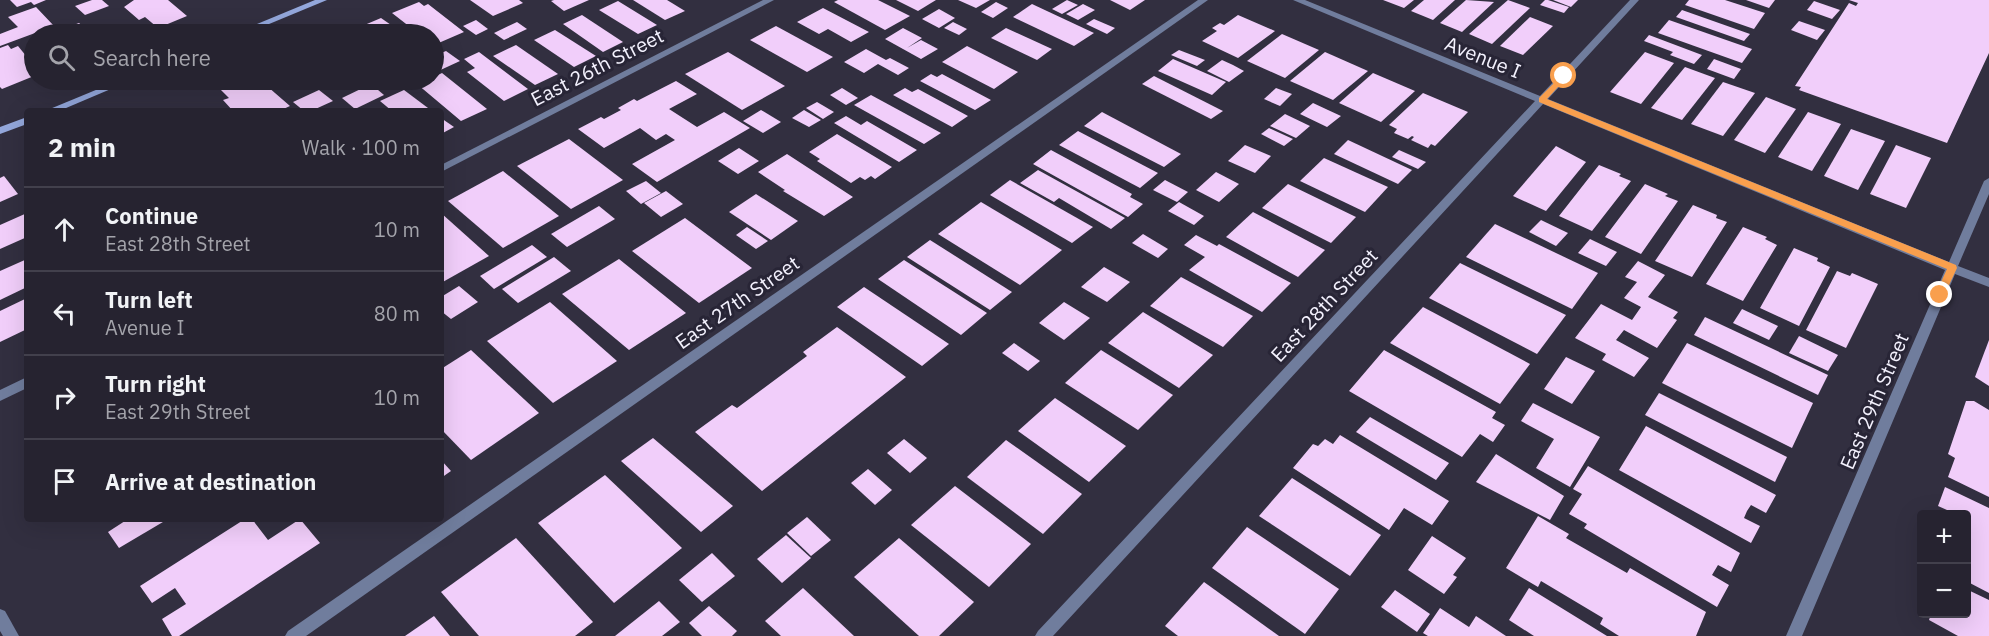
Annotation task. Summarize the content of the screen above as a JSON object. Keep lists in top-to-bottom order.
{
  "streets": {
    "street": [
      "Avenue I",
      "East 26th Street",
      "East 27th Street",
      "East 28th Street",
      "East 29th Street"
    ]
  },
  "crossings": [
    ["Avenue I", "East 28th Street"],
    ["Avenue I", "East 29th Street"]
  ],
  "page": {
    "search": "Search here",
    "heading": ["2 min", "Walk · 100 m"],
    "list": [
      ["Continue", "East 28th Street", "10 m"],
      ["Turn left", "Avenue I", "80 m"],
      ["Turn right", "East 29th Street", "10 m"],
      "Arrive at destination"
    ],
    "map_buttons": ["+", "−"]
  }
}
